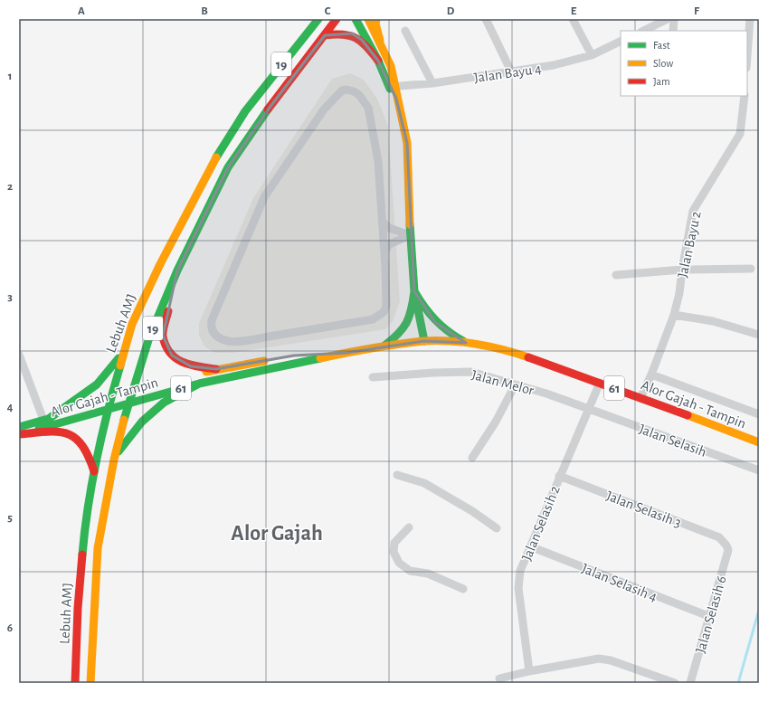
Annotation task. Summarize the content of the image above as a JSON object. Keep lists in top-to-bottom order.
{
  "streets": {
    "main road": [
      "19",
      "Lebuh AMJ",
      "61",
      "Alor Gajah - Tampin"
    ],
    "street": [
      "Jalan Bayu 4",
      "Jalan Bayu 2",
      "Jalan Melor",
      "Jalan Selasih",
      "Jalan Selasih 3",
      "Jalan Selasih 2",
      "Jalan Selasih 4",
      "Jalan Selasih 6"
    ]
  },
  "crossings": [
    ["Jalan Bayu 2", "Alor Gajah - Tampin"],
    ["Lebuh AMJ", "Alor Gajah - Tampin"],
    ["Jalan Melor", "Jalan Selasih"],
    ["Jalan Melor", "Jalan Selasih 2"],
    ["Alor Gajah - Tampin", "Jalan Selasih 2"],
    ["Jalan Selasih", "Jalan Selasih 2"],
    ["Jalan Selasih 3", "Jalan Selasih 2"],
    ["Jalan Selasih 3", "Jalan Selasih 6"],
    ["Jalan Selasih 2", "Jalan Selasih 4"],
    ["Jalan Selasih 4", "Jalan Selasih 6"]
  ],
  "districts": ["Alor Gajah"],
  "legend": ["Fast", "Slow", "Jam"],
  "grid": {
    "columns": [
      "A",
      "B",
      "C",
      "D",
      "E",
      "F"
    ],
    "rows": [
      "1",
      "2",
      "3",
      "4",
      "5",
      "6"
    ]
  }
}
